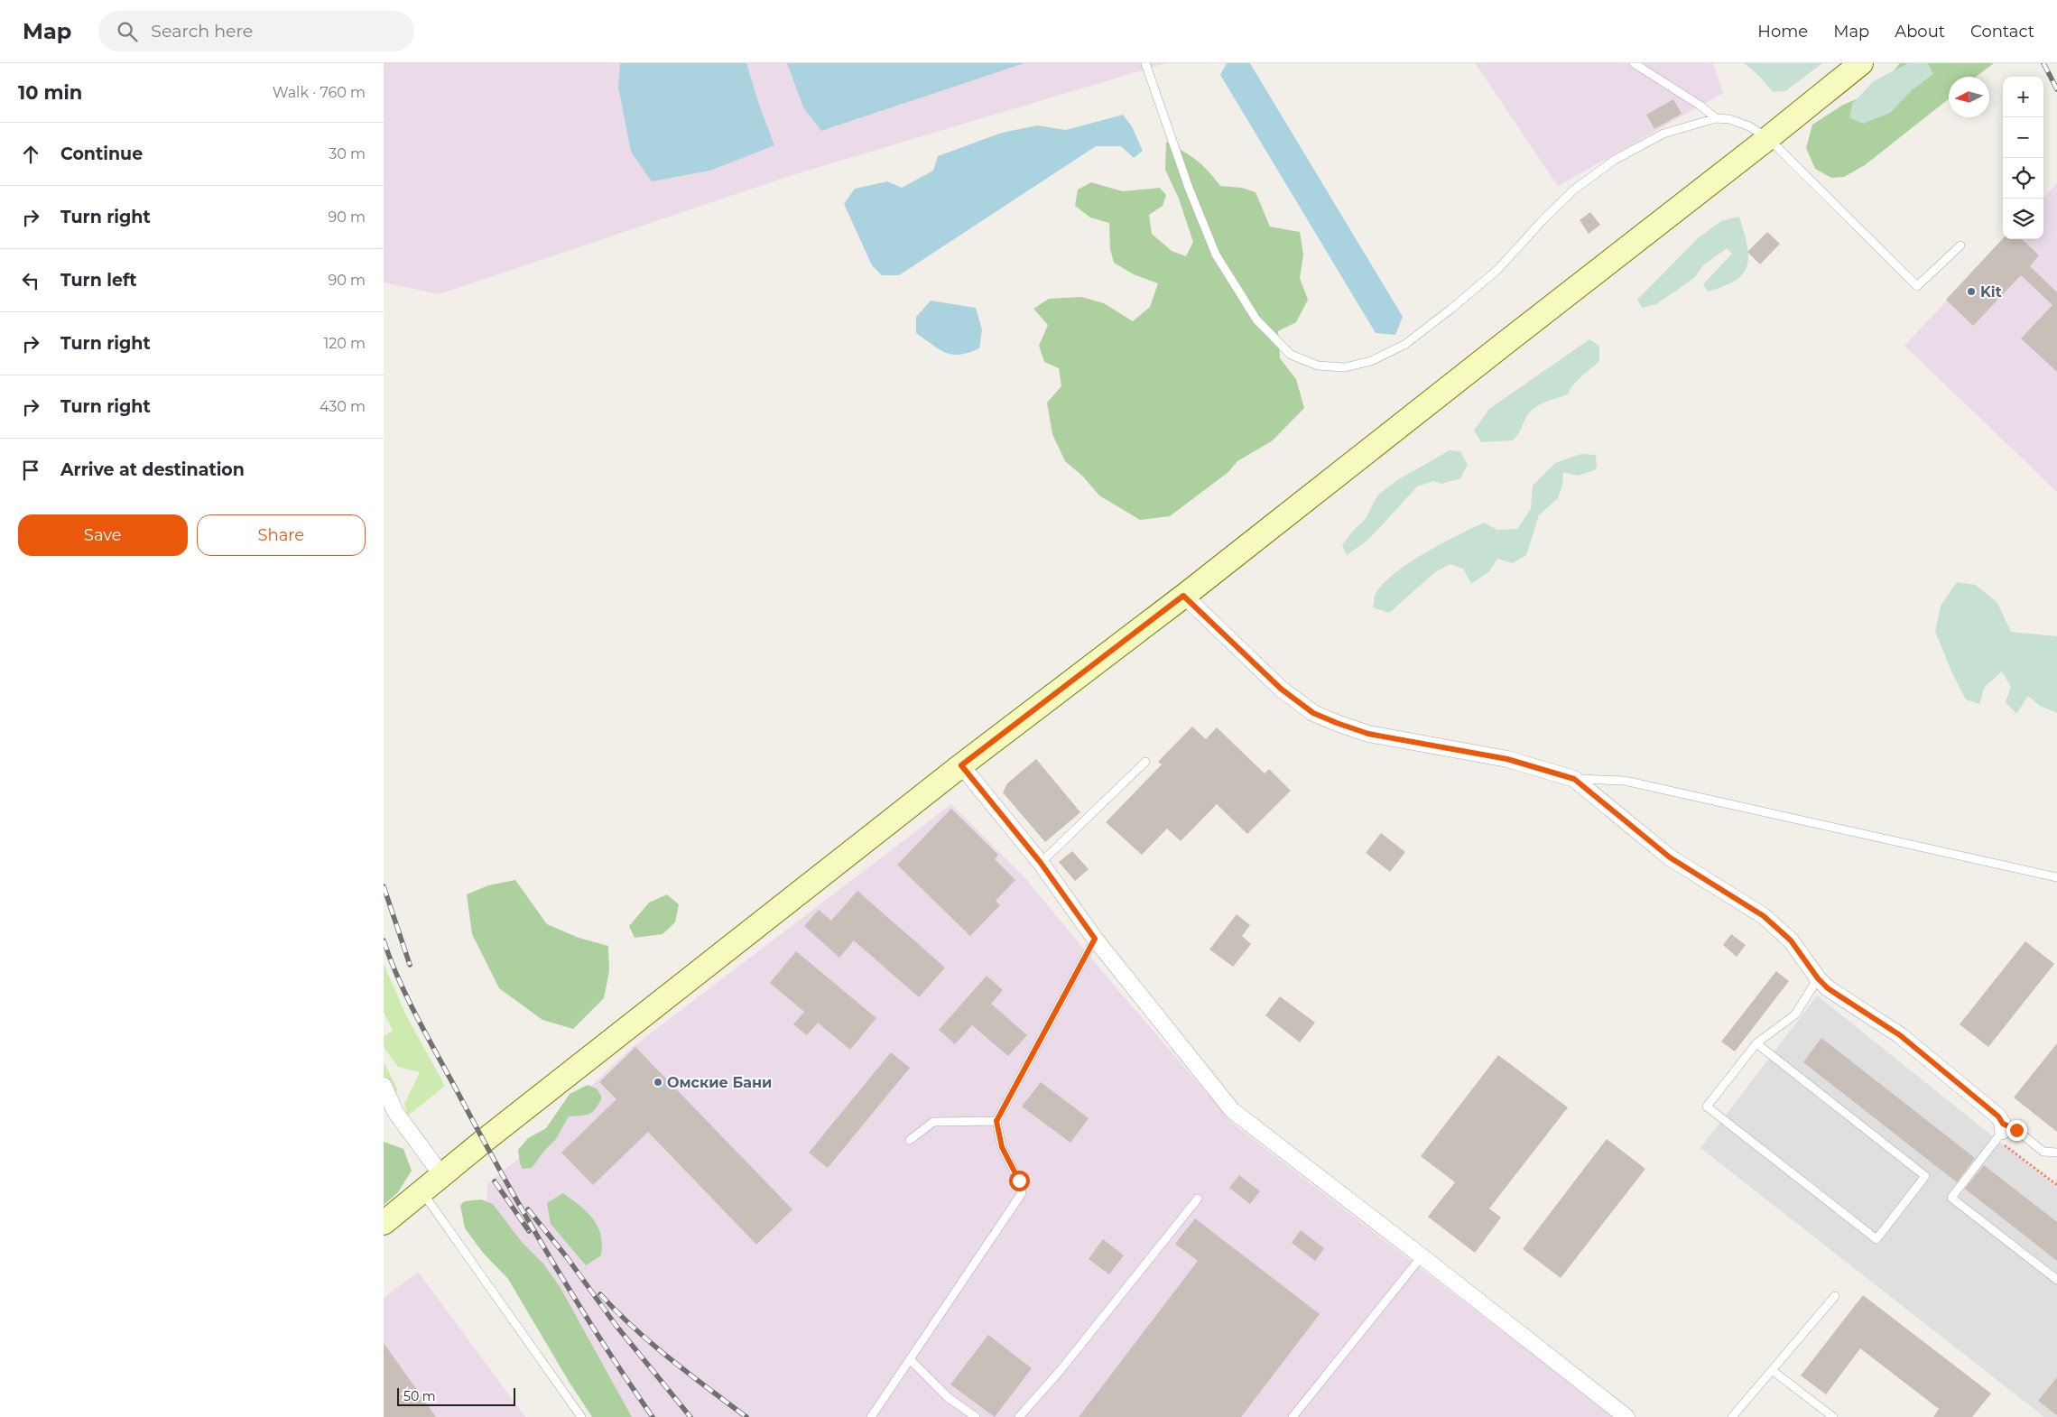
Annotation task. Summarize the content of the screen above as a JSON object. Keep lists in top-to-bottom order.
{
  "places": ["Kit", "Омские Бани"],
  "scale_bar": "50 m",
  "north": "left",
  "page": {
    "header": "Map",
    "search": "Search here",
    "nav": [
      "Home",
      "Map",
      "About",
      "Contact"
    ],
    "heading": ["10 min", "Walk · 760 m"],
    "map_buttons": ["+", "−"],
    "list": [
      ["Continue", "30 m"],
      ["Turn right", "90 m"],
      ["Turn left", "90 m"],
      ["Turn right", "120 m"],
      ["Turn right", "430 m"],
      "Arrive at destination"
    ],
    "buttons": ["Save", "Share"],
    "scale": "50 m"
  }
}
